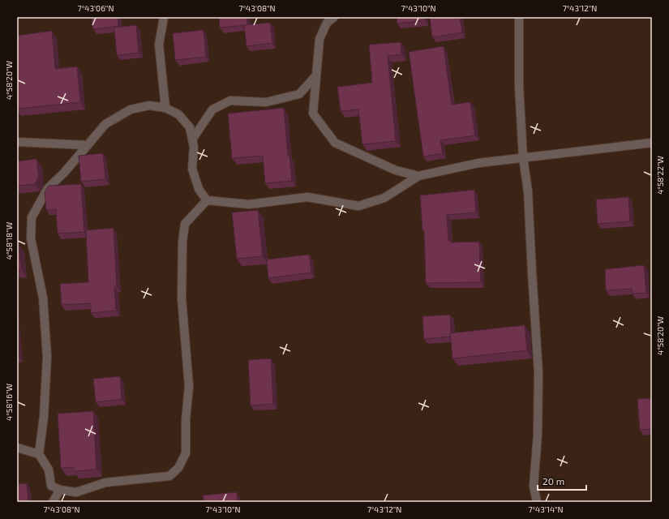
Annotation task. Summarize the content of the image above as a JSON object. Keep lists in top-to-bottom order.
{
  "scale_bar": "20 m",
  "coordinates": [
    "7°43'06\"N",
    "7°43'08\"N",
    "7°43'10\"N",
    "7°43'12\"N",
    "4°58'20\"W",
    "4°58'22\"W",
    "4°58'18\"W",
    "4°58'16\"W",
    "7°43'14\"N"
  ]
}
